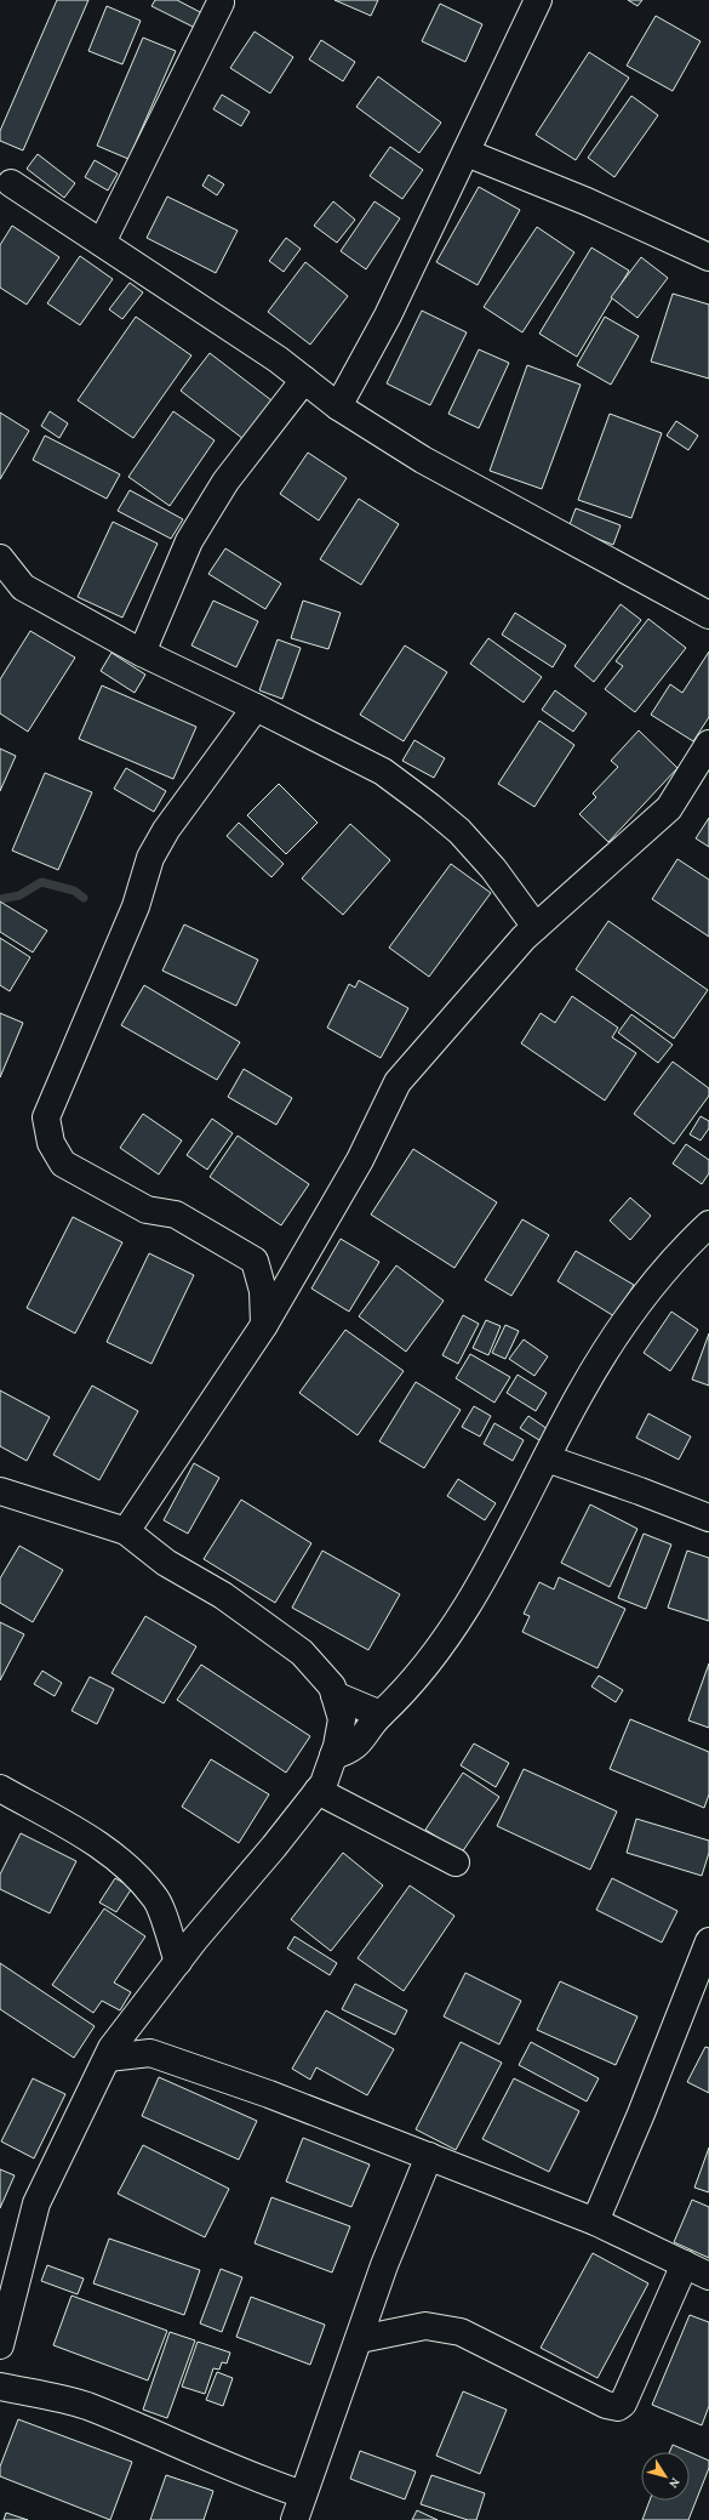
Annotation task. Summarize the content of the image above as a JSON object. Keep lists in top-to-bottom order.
{
  "north": "bottom right"
}
